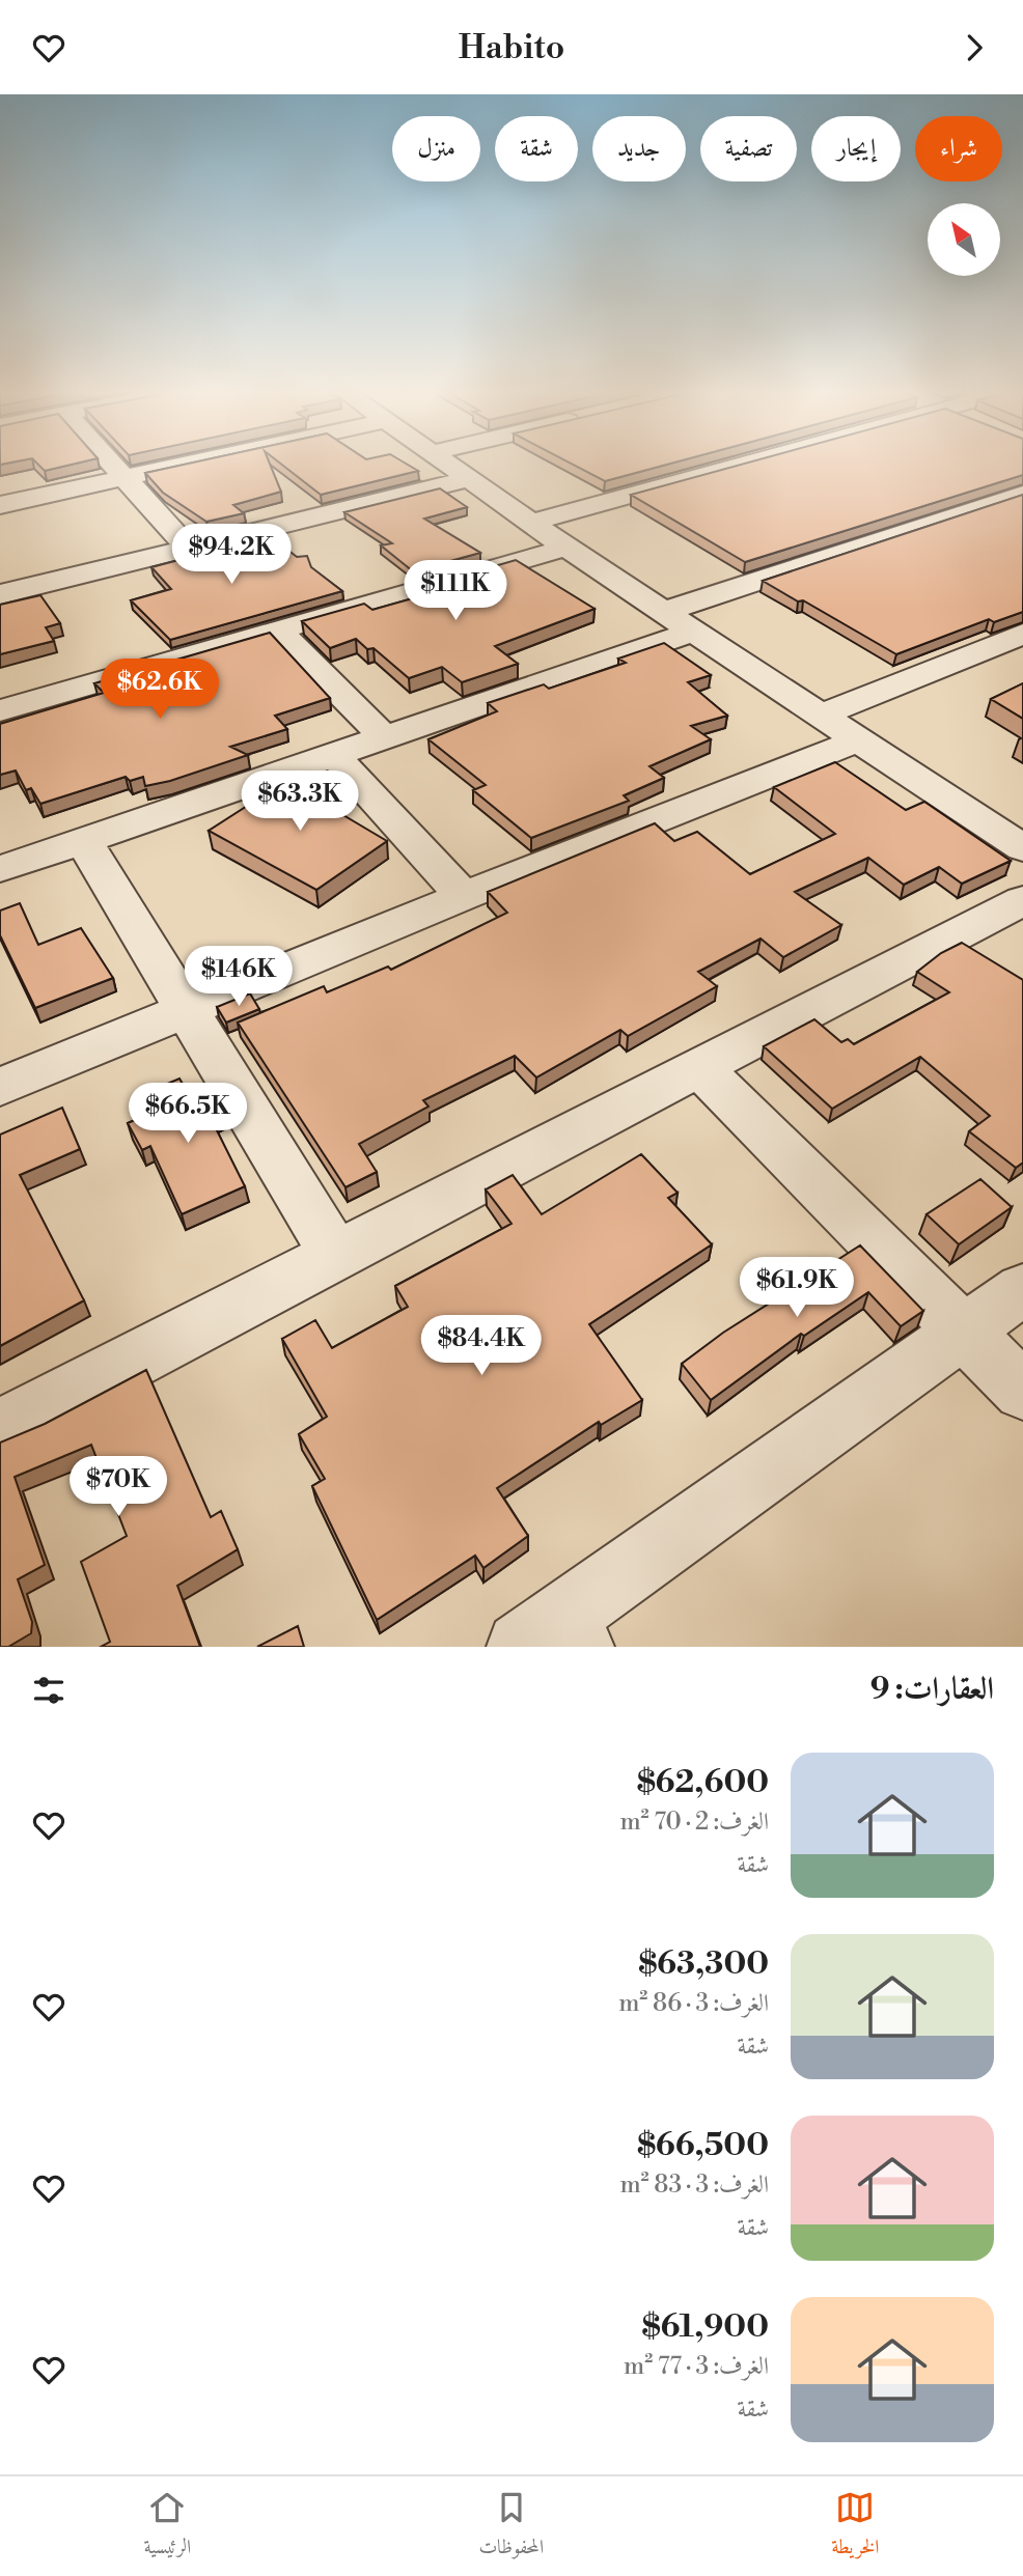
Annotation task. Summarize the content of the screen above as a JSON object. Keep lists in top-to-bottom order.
{
  "north": "top left",
  "page": {
    "header": "Habito",
    "chip": [
      "شراء",
      "إيجار",
      "تصفية",
      "جديد",
      "شقة",
      "منزل"
    ],
    "price": [
      "$94.2K",
      "$111K",
      "$62.6K",
      "$63.3K",
      "$146K",
      "$66.5K",
      "$61.9K",
      "$84.4K",
      "$70K"
    ],
    "heading": "العقارات: 9",
    "list": [
      {
        "name": "$62,600",
        "note": "الغرف: 2 · 70 m² · شقة"
      },
      {
        "name": "$63,300",
        "note": "الغرف: 3 · 86 m² · شقة"
      },
      {
        "name": "$66,500",
        "note": "الغرف: 3 · 83 m² · شقة"
      },
      {
        "name": "$61,900",
        "note": "الغرف: 3 · 77 m² · شقة"
      }
    ],
    "tabs": ["الخريطة", "المحفوظات", "الرئيسية"]
  }
}
